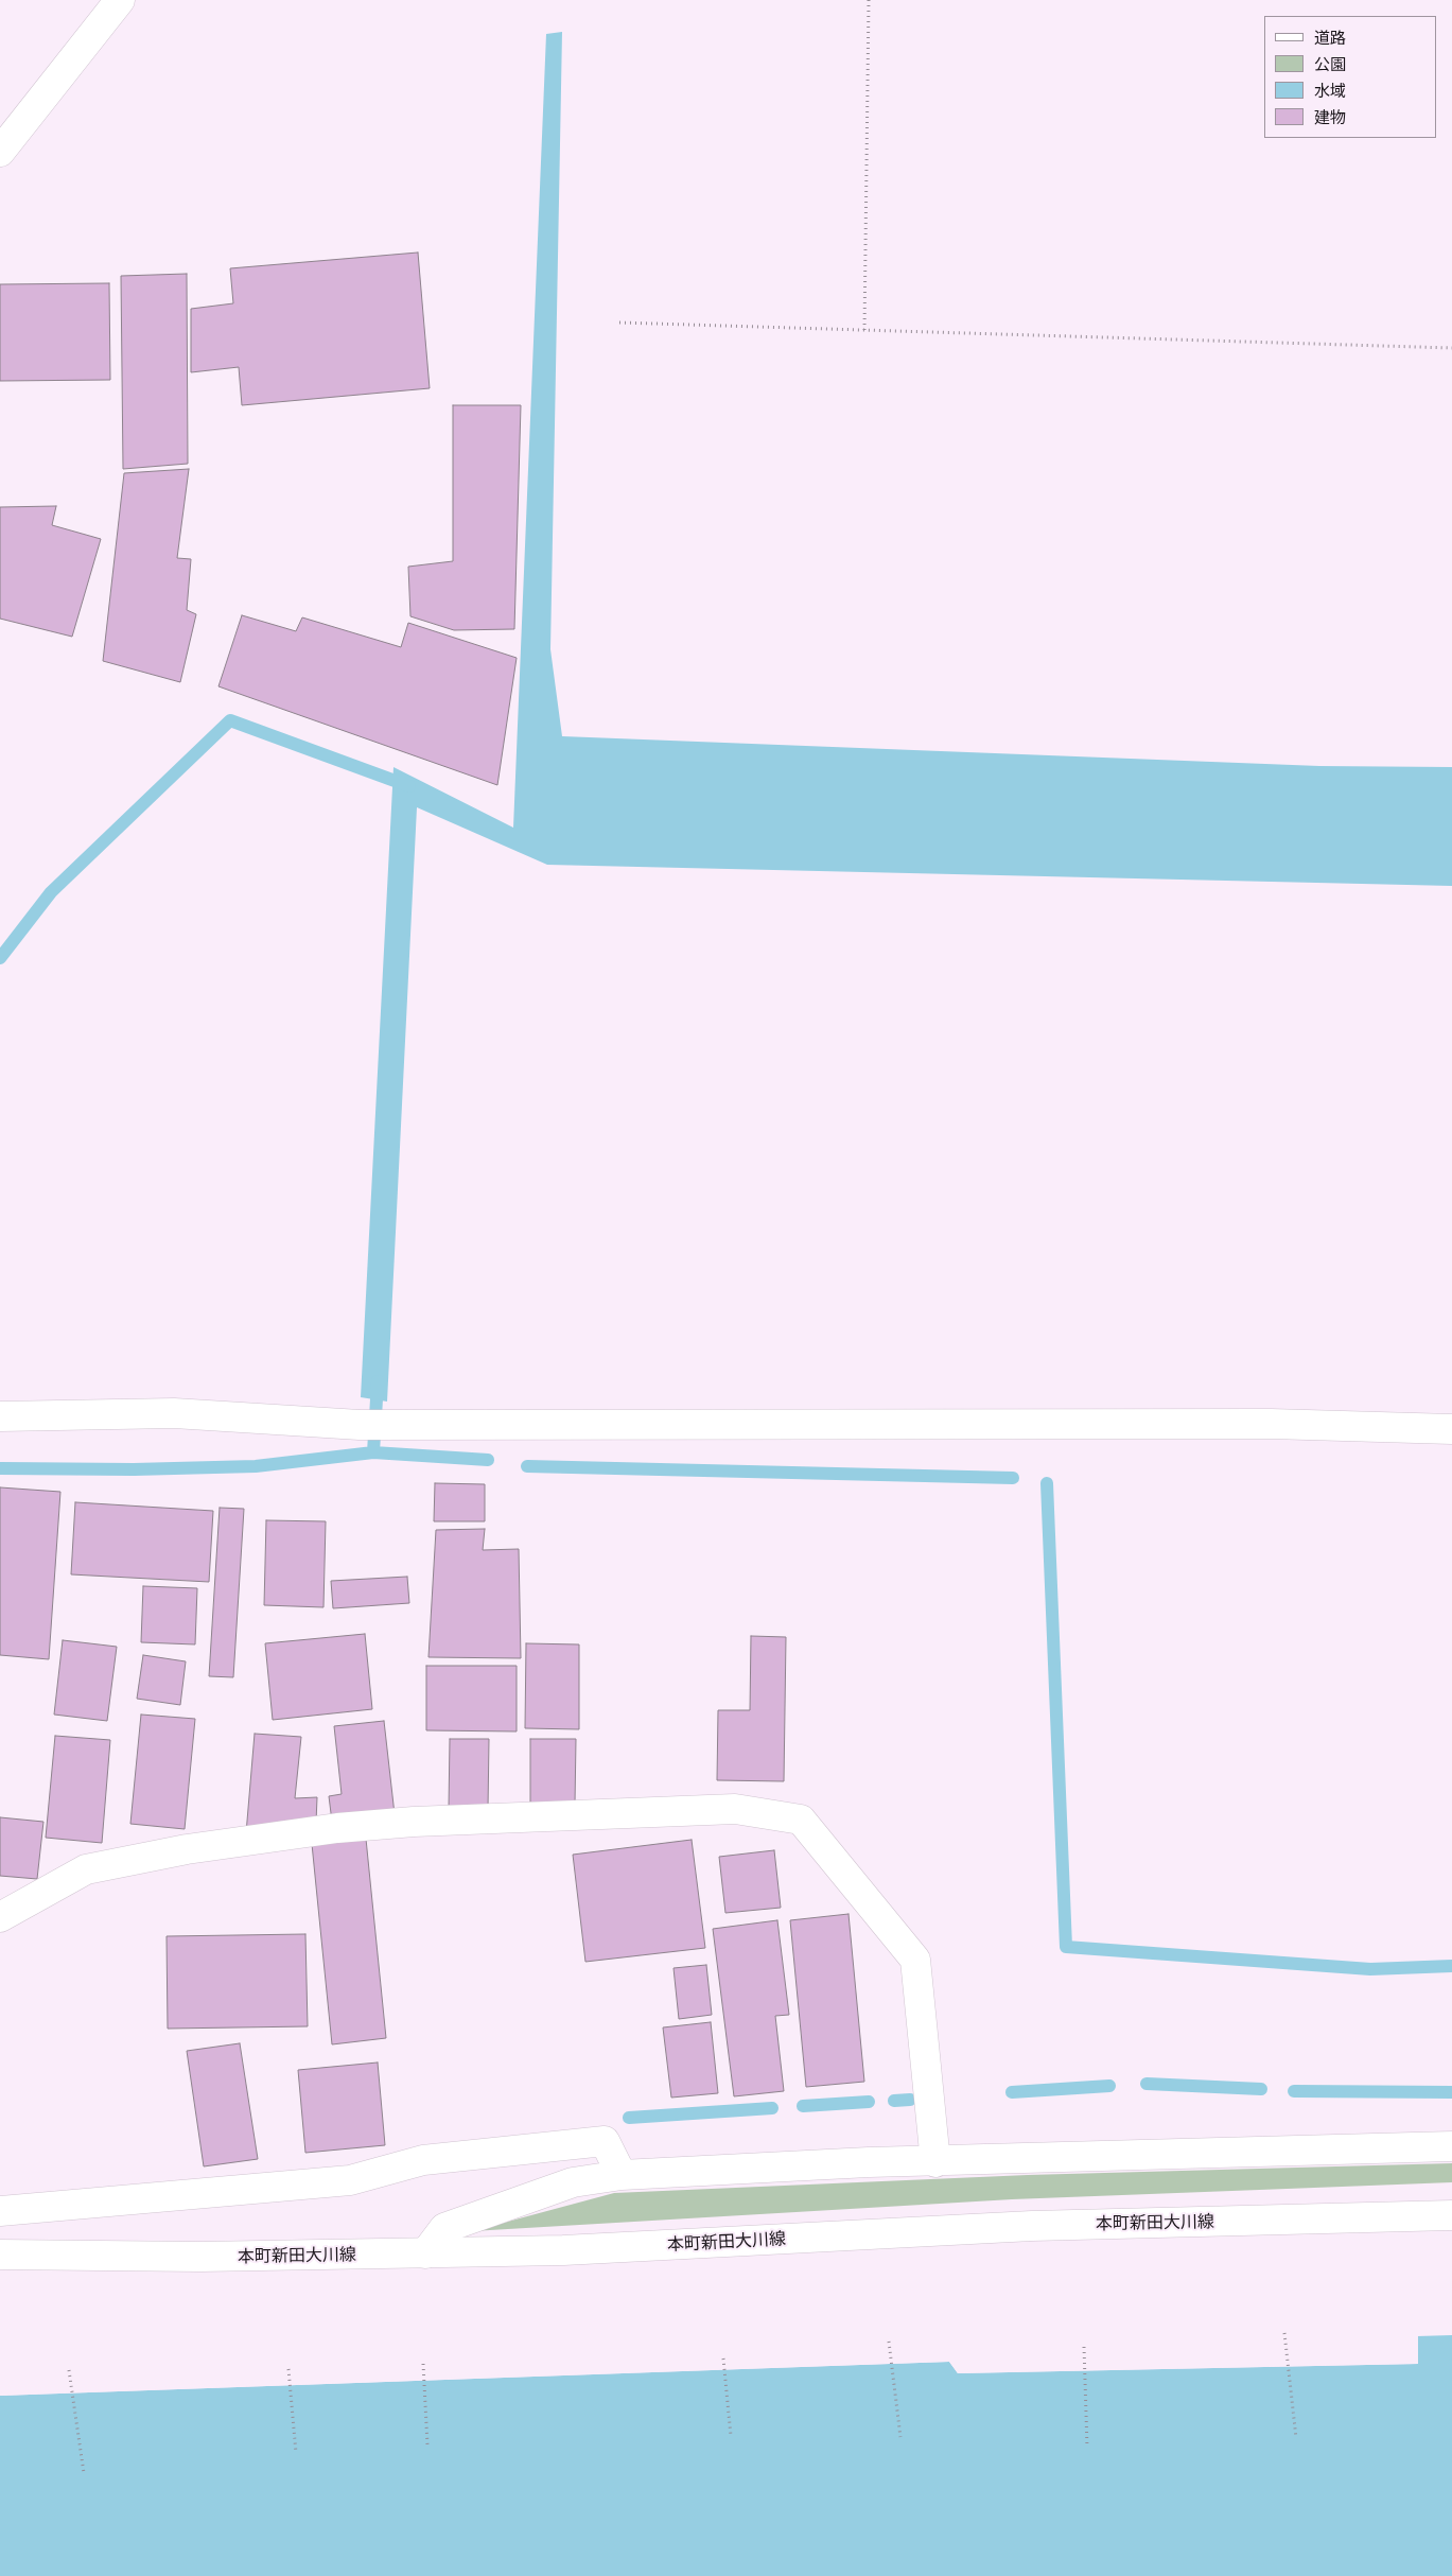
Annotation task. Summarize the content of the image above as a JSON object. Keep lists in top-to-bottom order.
{
  "streets": {
    "street": ["本町新田大川線"]
  },
  "legend": [
    "道路",
    "公園",
    "水域",
    "建物"
  ]
}
